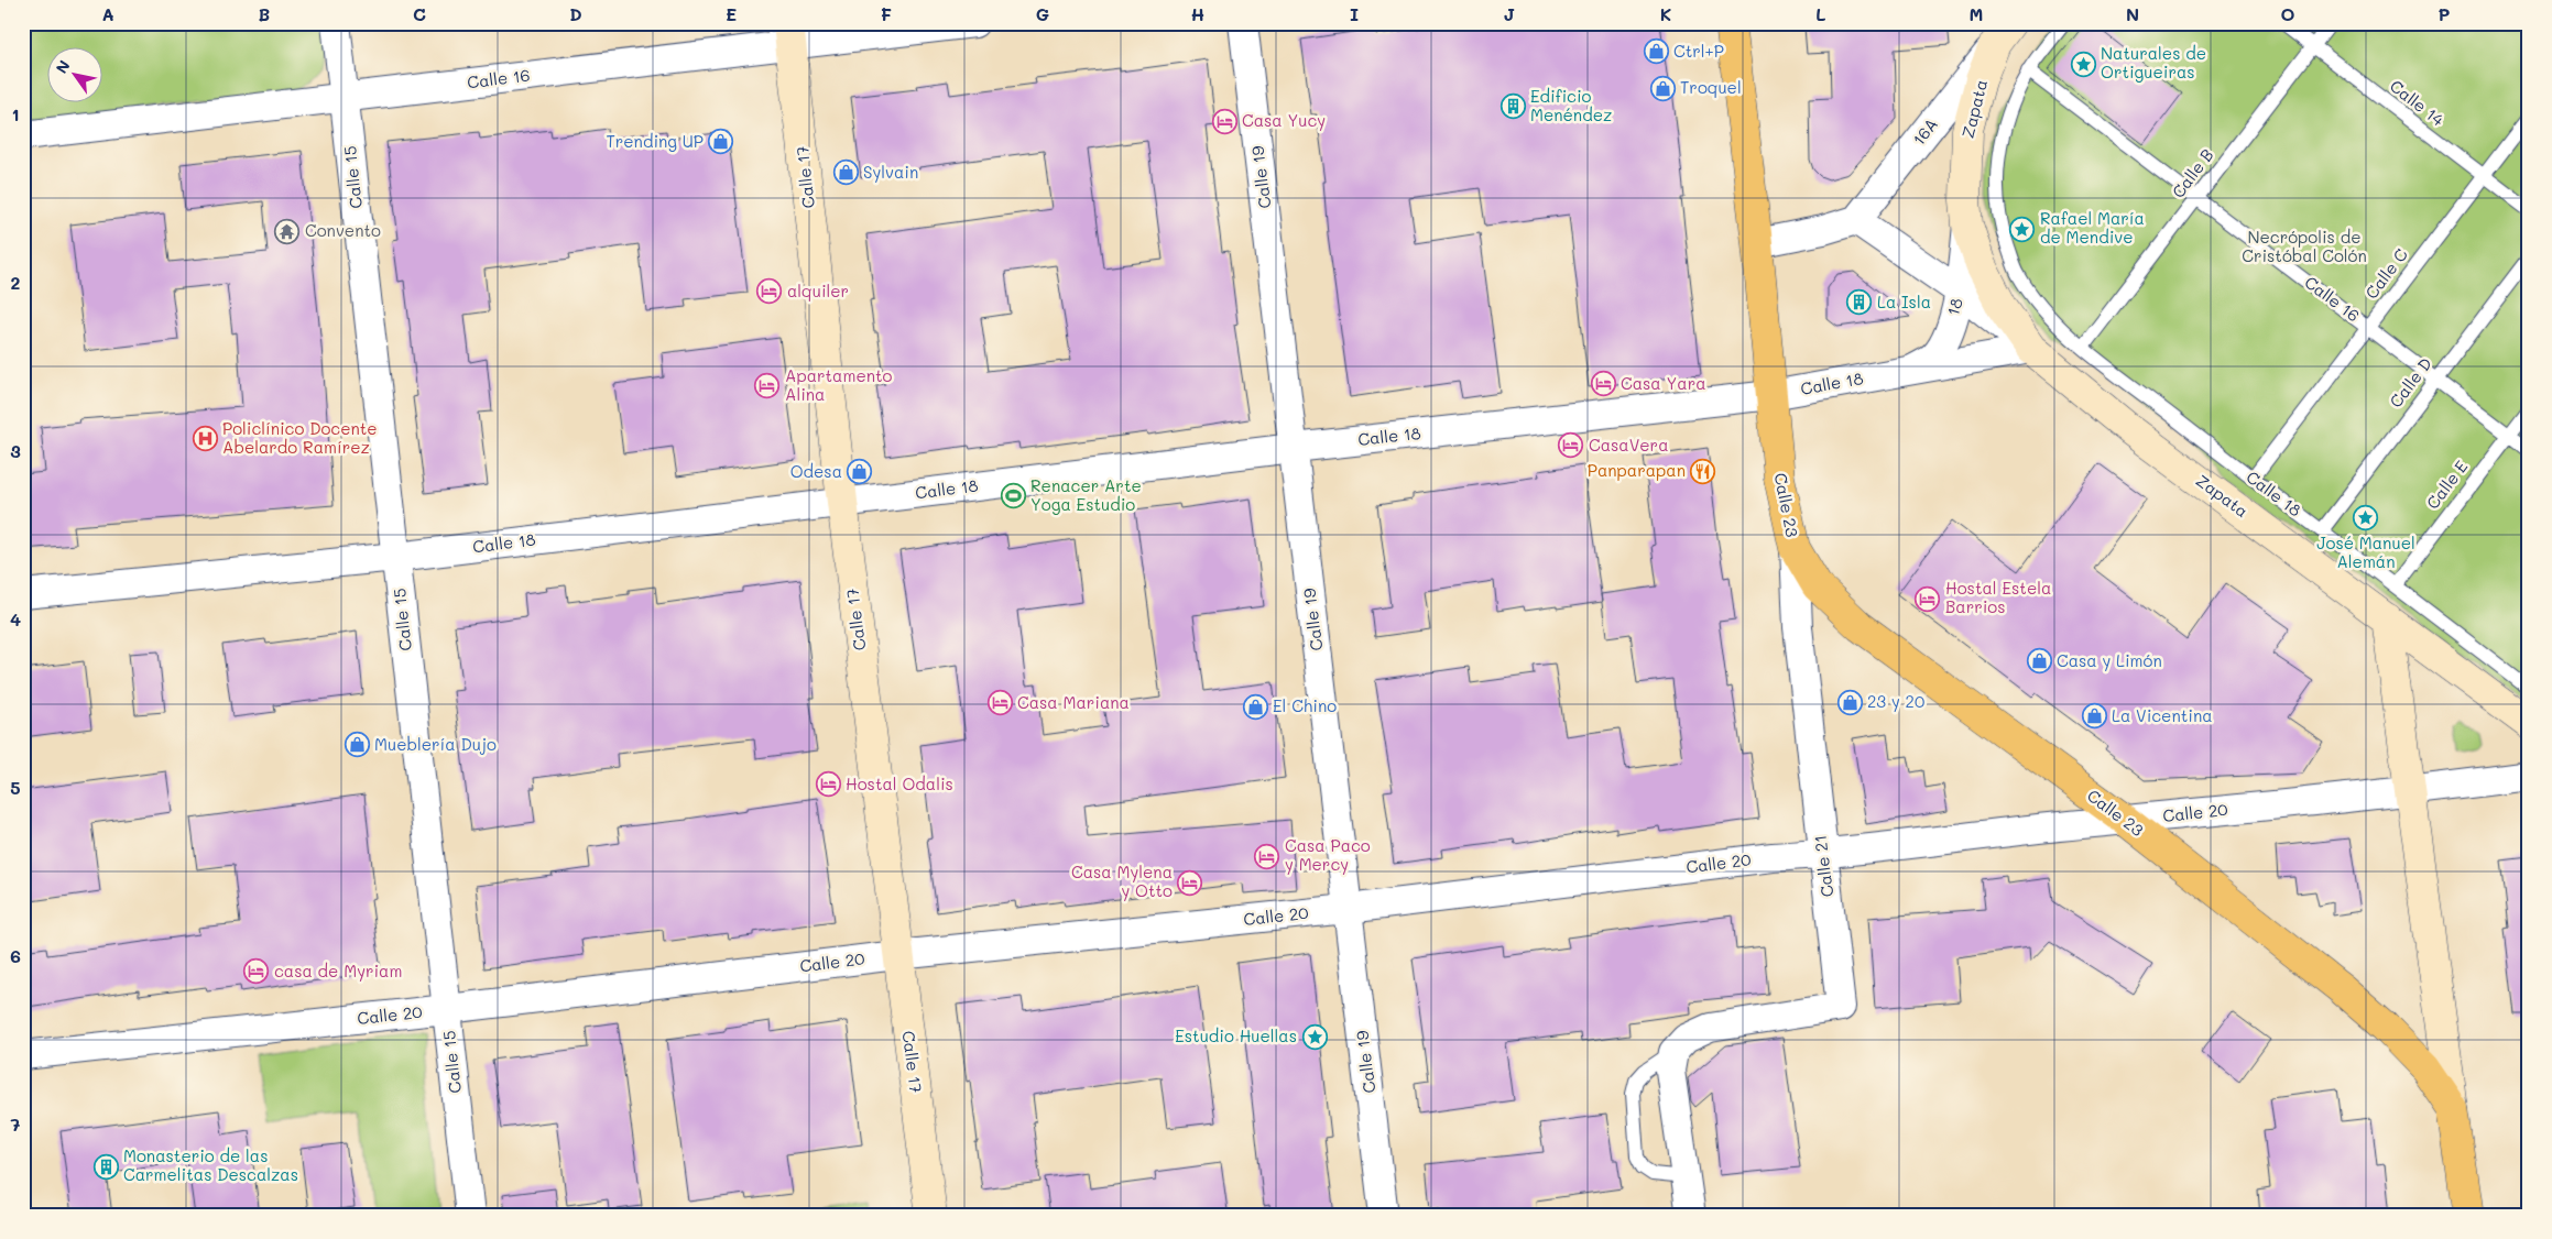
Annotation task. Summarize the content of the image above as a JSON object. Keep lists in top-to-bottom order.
{
  "streets": {
    "main road": ["Zapata", "Calle 17", "Calle 23"],
    "street": [
      "Calle 16",
      "16A",
      "Calle 15",
      "Calle 19",
      "18",
      "Calle 18",
      "Calle 20",
      "Calle 21"
    ],
    "lane": [
      "Calle 14",
      "Calle B",
      "Calle C",
      "Calle D",
      "Calle E"
    ]
  },
  "crossings": [
    ["Calle 16", "Calle B"],
    ["Calle 16", "Calle 15"],
    ["Calle 16", "Calle 17"],
    ["Calle 16", "Calle C"],
    ["Calle 16", "Calle D"],
    ["Calle 16", "Calle 18"],
    ["Calle 16", "Calle E"],
    ["Calle 14", "Calle B"],
    ["Calle 14", "Calle C"],
    ["Zapata", "16A"],
    ["Zapata", "18"],
    ["Zapata", "Calle 18"],
    ["Calle B", "Calle 18"],
    ["Calle 15", "Calle 18"],
    ["Calle 15", "Calle 20"],
    ["Calle 17", "Calle 18"],
    ["Calle 17", "Calle 20"],
    ["Calle 19", "Calle 18"],
    ["Calle 19", "Calle 20"],
    ["Calle C", "Calle 18"],
    ["18", "Calle 18"],
    ["Calle D", "Calle 18"],
    ["Calle 18", "Calle E"],
    ["Calle 18", "Calle 23"],
    ["Calle 23", "Calle 20"],
    ["Calle 23", "Calle 21"],
    ["Calle 20", "Calle 21"]
  ],
  "parks": ["Necrópolis de Cristóbal Colón"],
  "places": {
    "shop": [
      "Ctrl+P",
      "Troquel",
      "Trending UP",
      "Sylvain",
      "Odesa",
      "Casa y Limón",
      "23 y 20",
      "El Chino",
      "La Vicentina",
      "Mueblería Dujo"
    ],
    "place": [
      "Naturales de Ortigueiras",
      "Rafael María de Mendive",
      "José Manuel Alemán",
      "Estudio Huellas"
    ],
    "building": ["Edificio Menéndez", "La Isla", "Monasterio de las Carmelitas Descalzas"],
    "hotel": [
      "Casa Yucy",
      "alquiler",
      "Casa Yara",
      "Apartamento Alina",
      "CasaVera",
      "Hostal Estela Barrios",
      "Casa Mariana",
      "Hostal Odalis",
      "Casa Paco y Mercy",
      "Casa Mylena y Otto",
      "casa de Myriam"
    ],
    "temple": ["Convento"],
    "hospital": ["Policlínico Docente Abelardo Ramírez"],
    "restaurant": ["Panparapan"],
    "sports": ["Renacer Arte Yoga Estudio"]
  },
  "north": "top left",
  "grid": {
    "columns": [
      "A",
      "B",
      "C",
      "D",
      "E",
      "F",
      "G",
      "H",
      "I",
      "J",
      "K",
      "L",
      "M",
      "N",
      "O",
      "P"
    ],
    "rows": [
      "1",
      "2",
      "3",
      "4",
      "5",
      "6",
      "7"
    ]
  }
}
